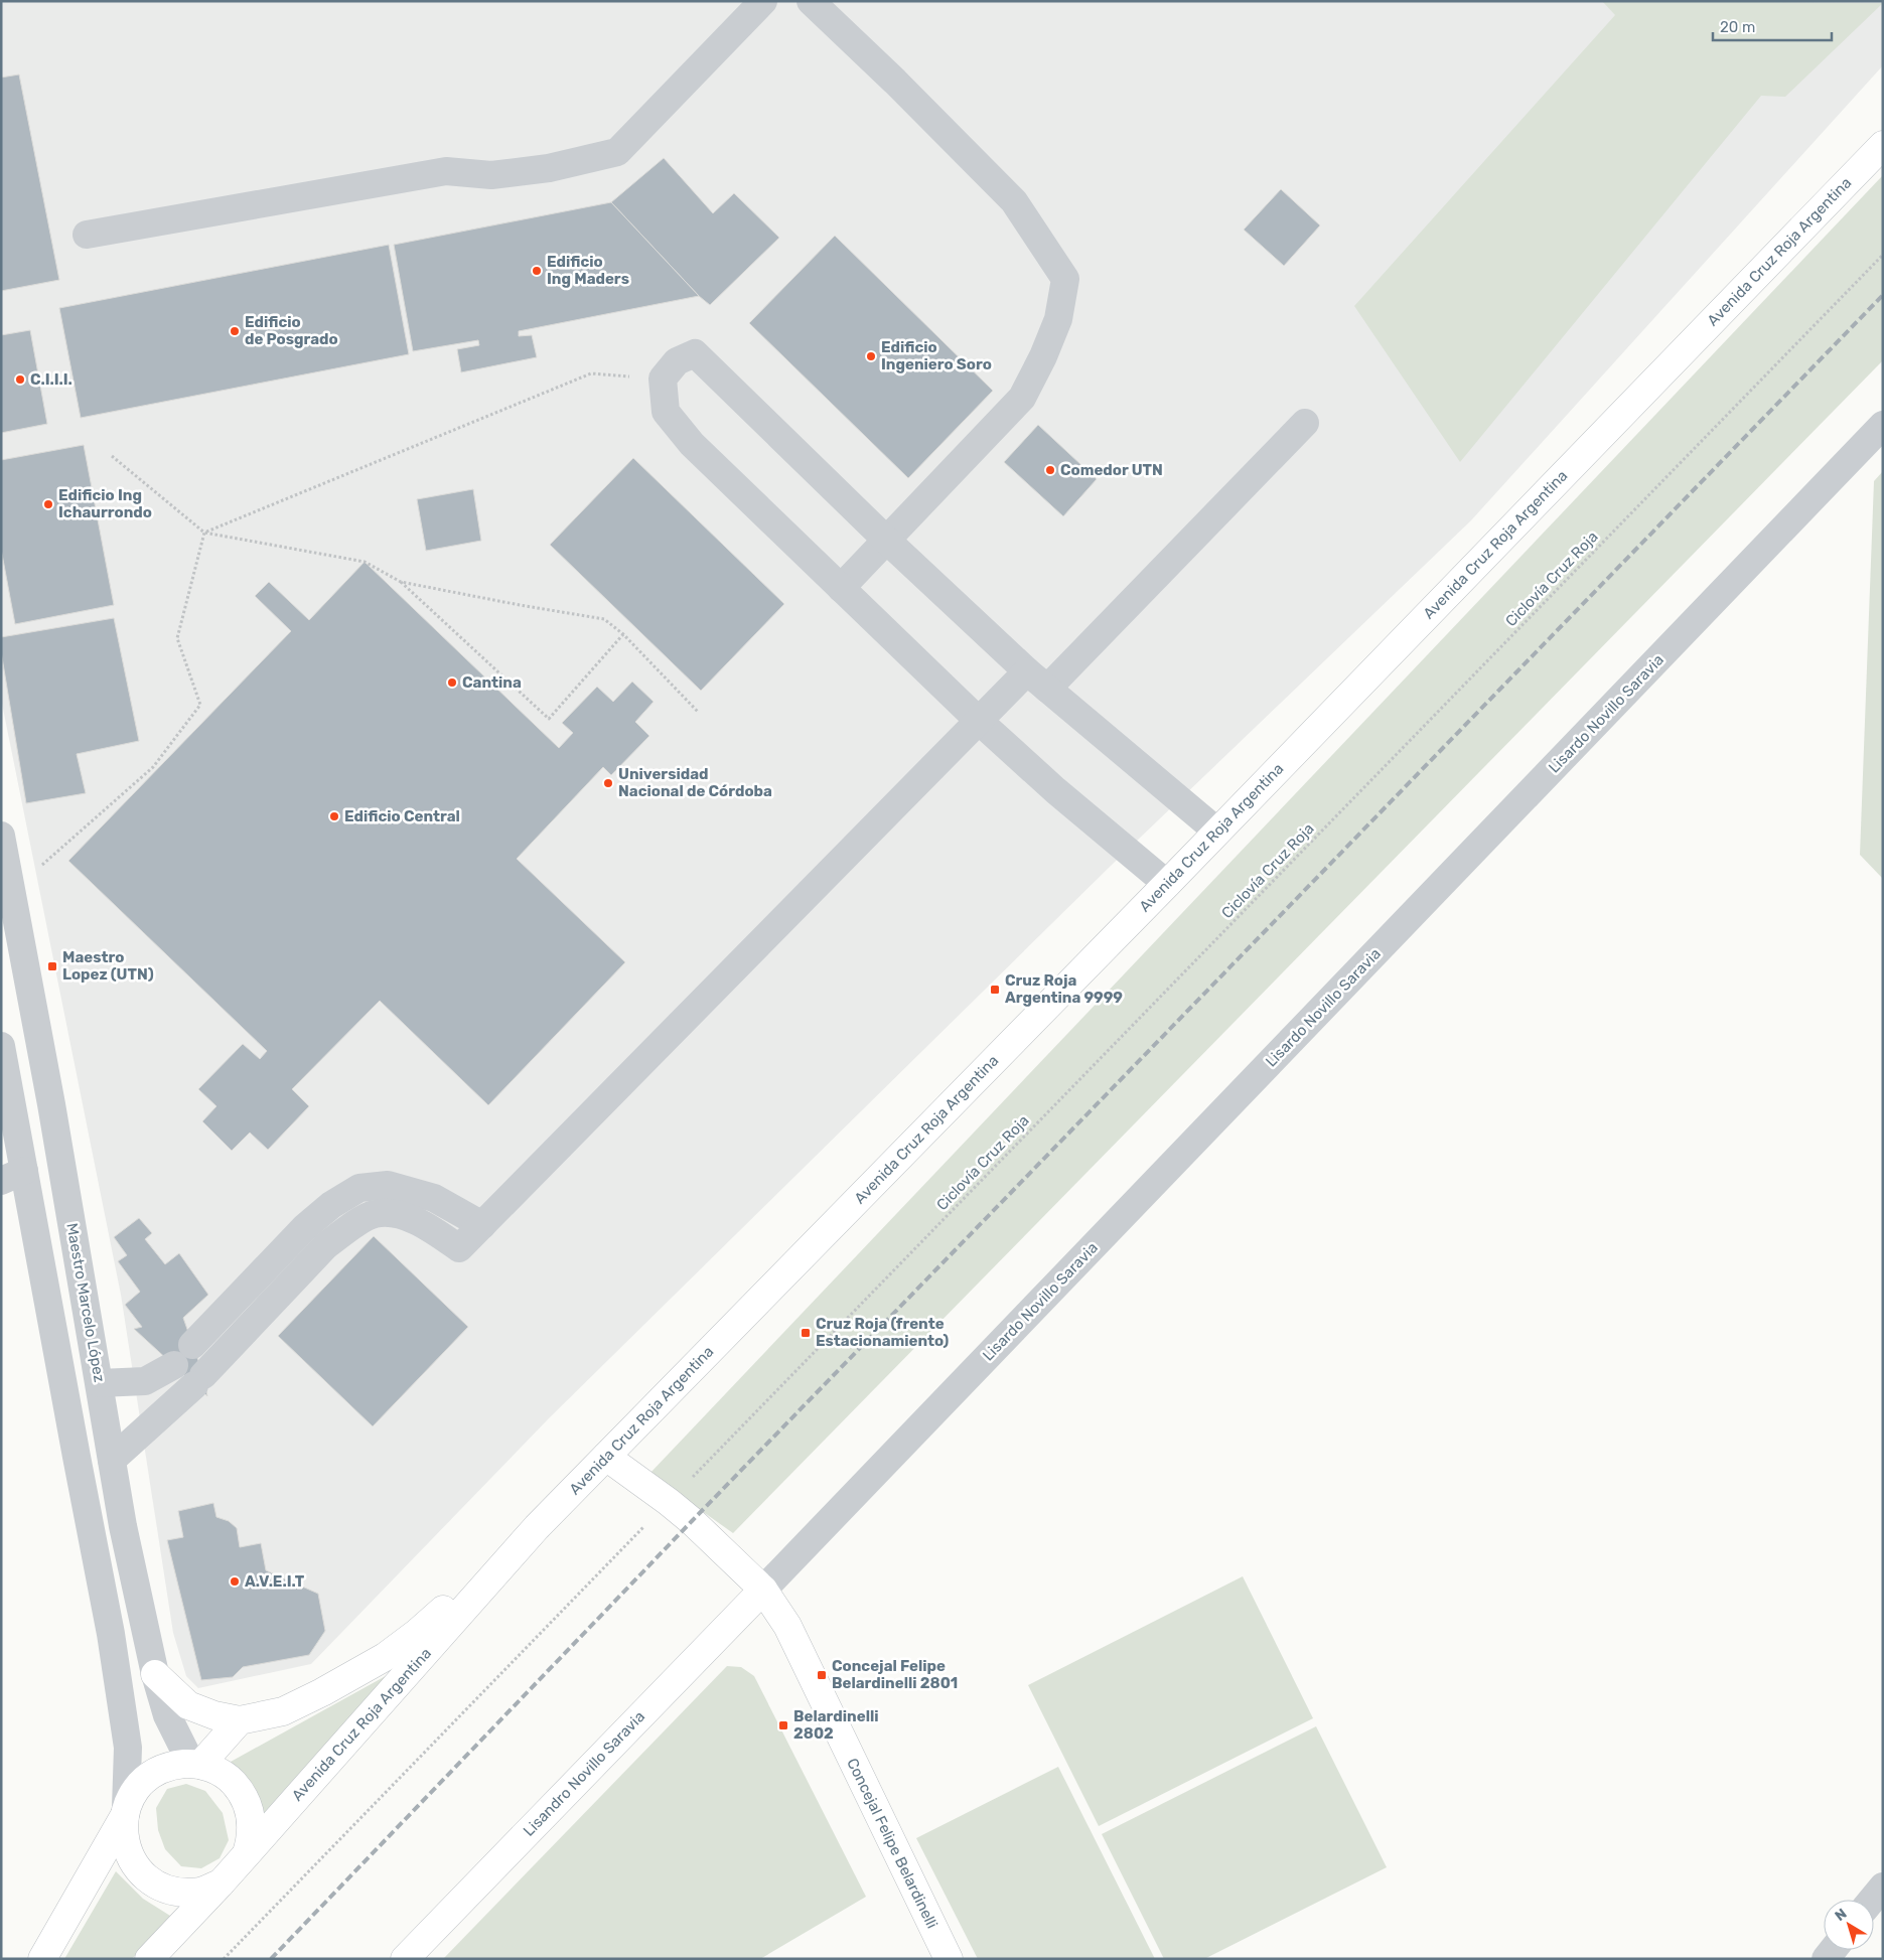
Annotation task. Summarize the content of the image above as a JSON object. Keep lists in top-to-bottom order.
{
  "streets": {
    "main road": ["Avenida Cruz Roja Argentina", "Lisandro Novillo Saravia", "Concejal Felipe Belardinelli"],
    "street": ["Lisardo Novillo Saravia", "Maestro Marcelo López"],
    "path": ["Ciclovía Cruz Roja"]
  },
  "crossings": [
    ["Avenida Cruz Roja Argentina", "Maestro Marcelo López"],
    ["Avenida Cruz Roja Argentina", "Concejal Felipe Belardinelli"],
    ["Ciclovía Cruz Roja", "Concejal Felipe Belardinelli"],
    ["Lisardo Novillo Saravia", "Lisandro Novillo Saravia"],
    ["Lisardo Novillo Saravia", "Concejal Felipe Belardinelli"],
    ["Lisandro Novillo Saravia", "Concejal Felipe Belardinelli"]
  ],
  "places": {
    "other": [
      "Edificio Ing Maders",
      "Edificio de Posgrado",
      "Edificio Ingeniero Soro",
      "C.I.I.I.",
      "Comedor UTN",
      "Edificio Ing Ichaurrondo",
      "Cantina",
      "Universidad Nacional de Córdoba",
      "Edificio Central",
      "A.V.E.I.T"
    ],
    "transit": [
      "Maestro Lopez (UTN)",
      "Cruz Roja Argentina 9999",
      "Cruz Roja (frente Estacionamiento)",
      "Concejal Felipe Belardinelli 2801",
      "Belardinelli 2802"
    ]
  },
  "scale_bar": "20 m",
  "north": "top left"
}
